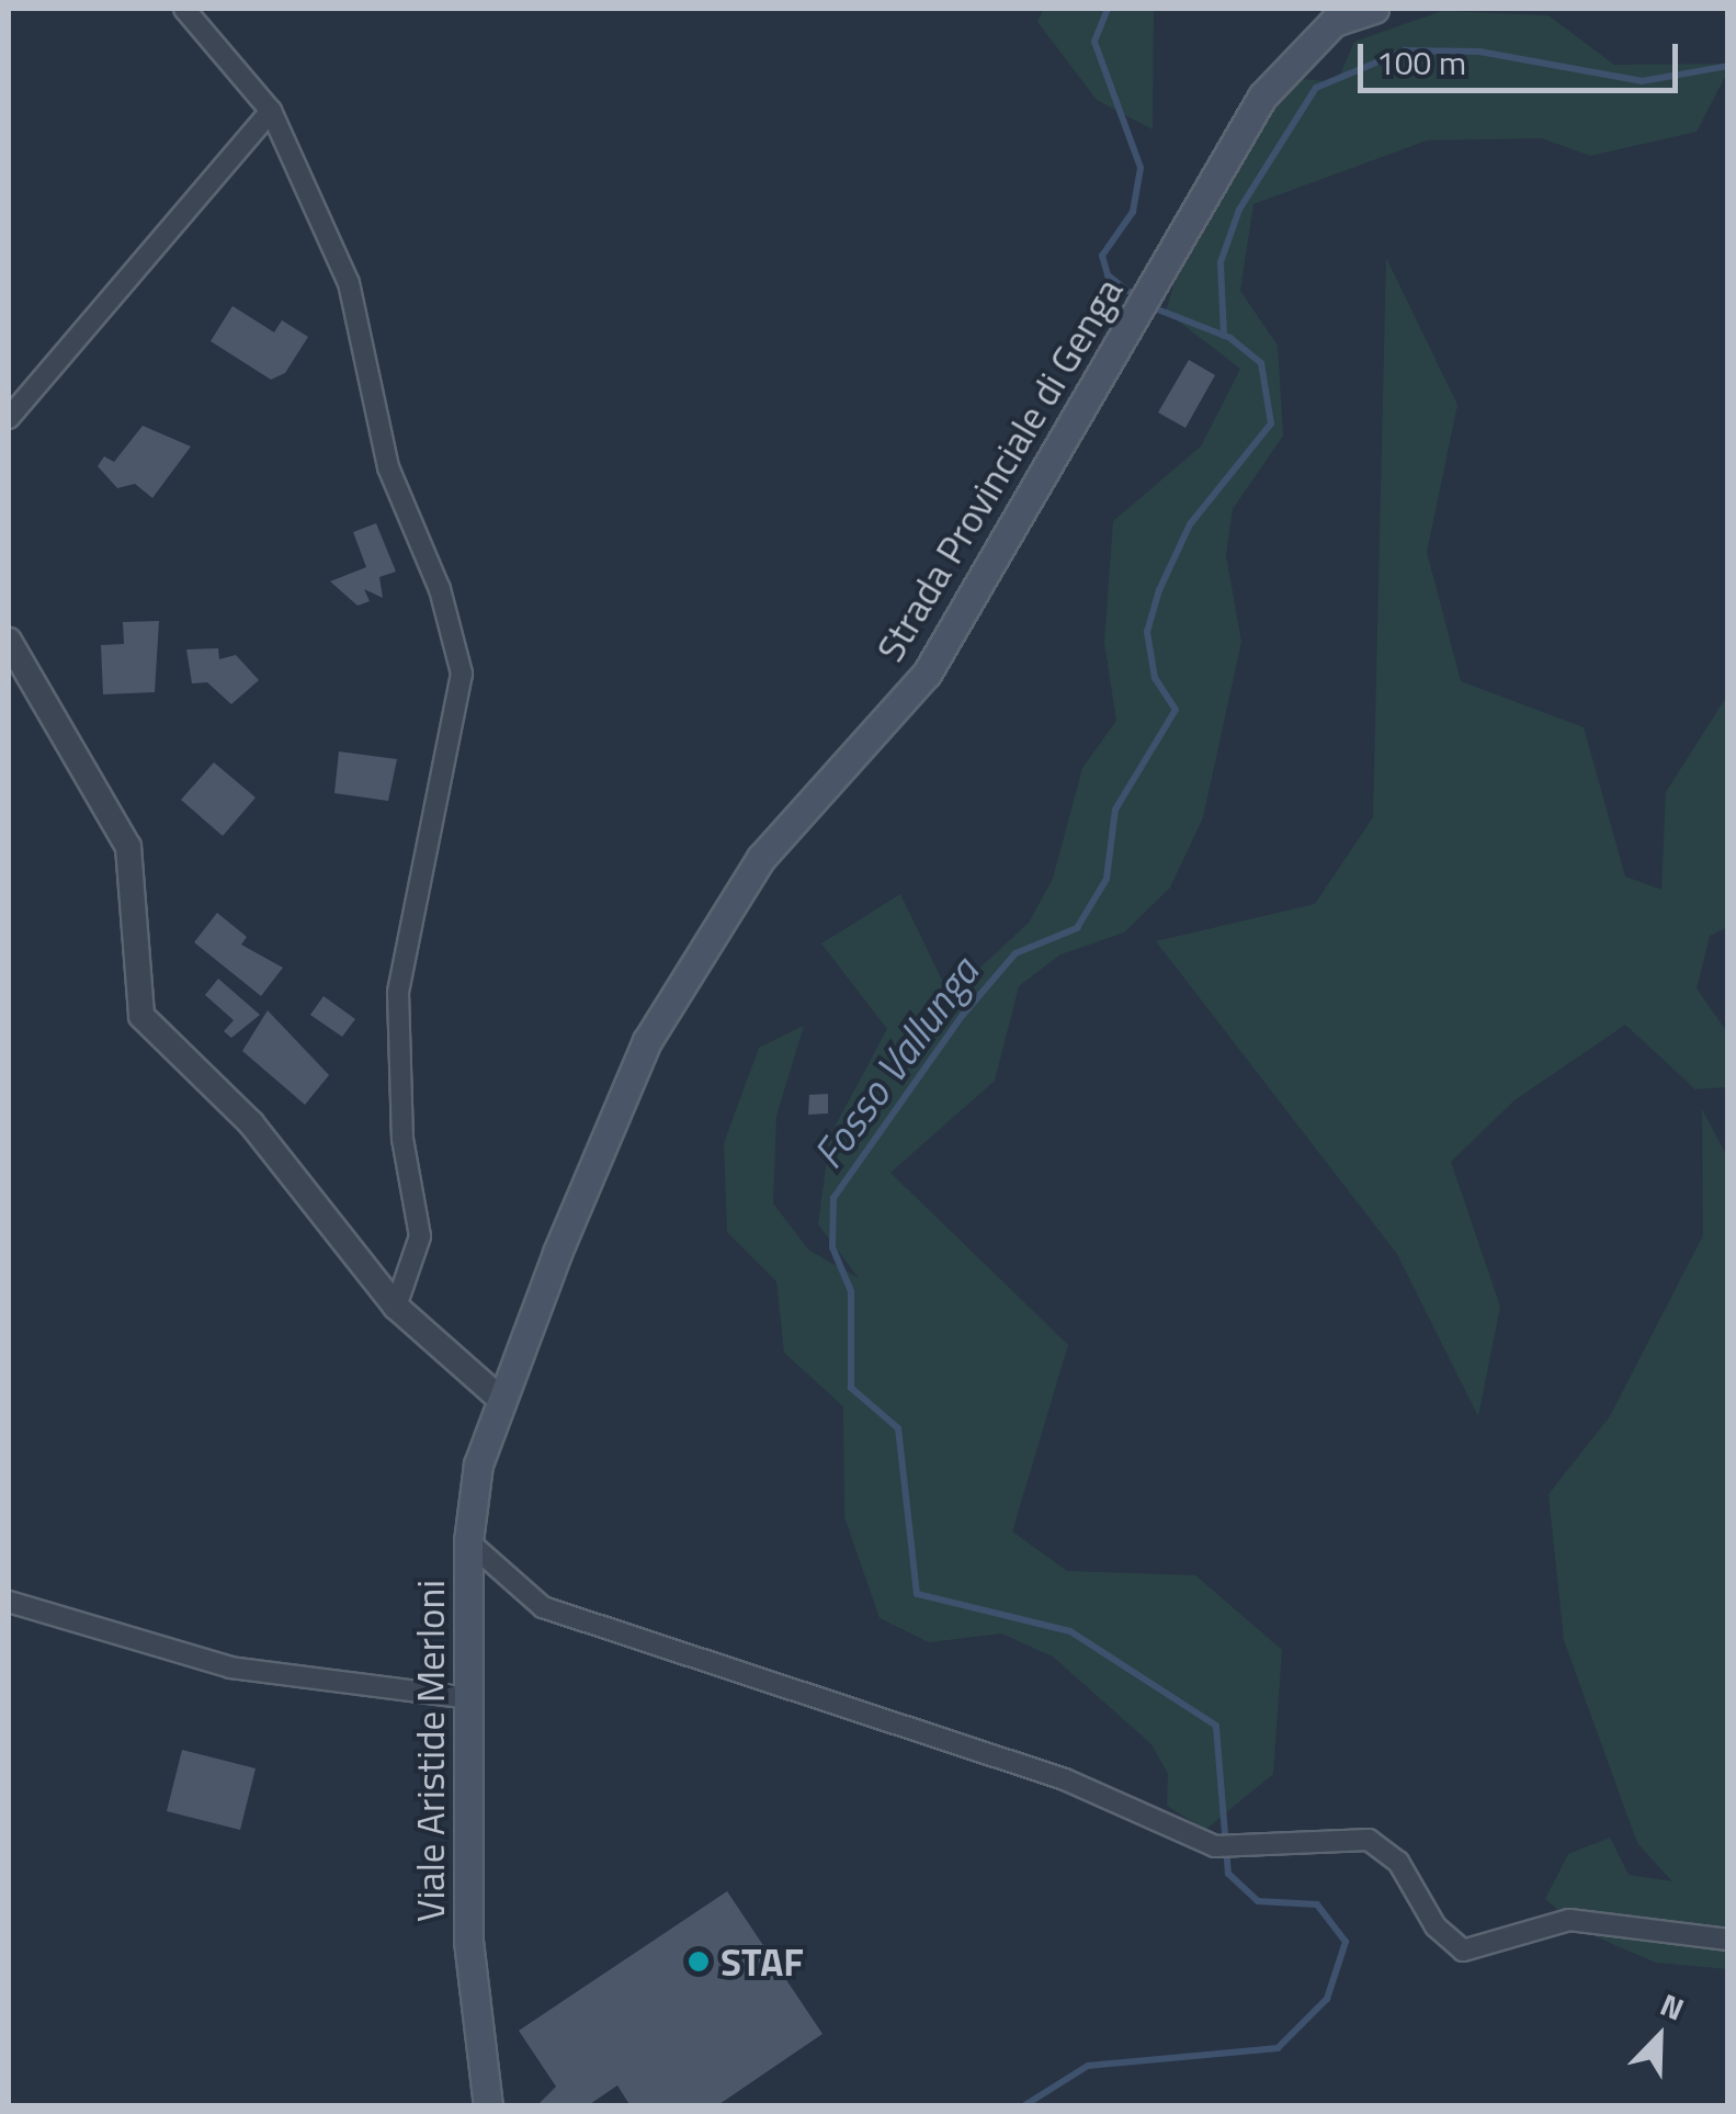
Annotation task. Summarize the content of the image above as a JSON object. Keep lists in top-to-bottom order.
{
  "streets": {
    "main road": ["Strada Provinciale di Genga", "Viale Aristide Merloni"]
  },
  "crossings": [
    ["Strada Provinciale di Genga", "Viale Aristide Merloni"]
  ],
  "water": ["Fosso Vallunga"],
  "places": ["STAF"],
  "scale_bar": "100 m",
  "north": "top right"
}
